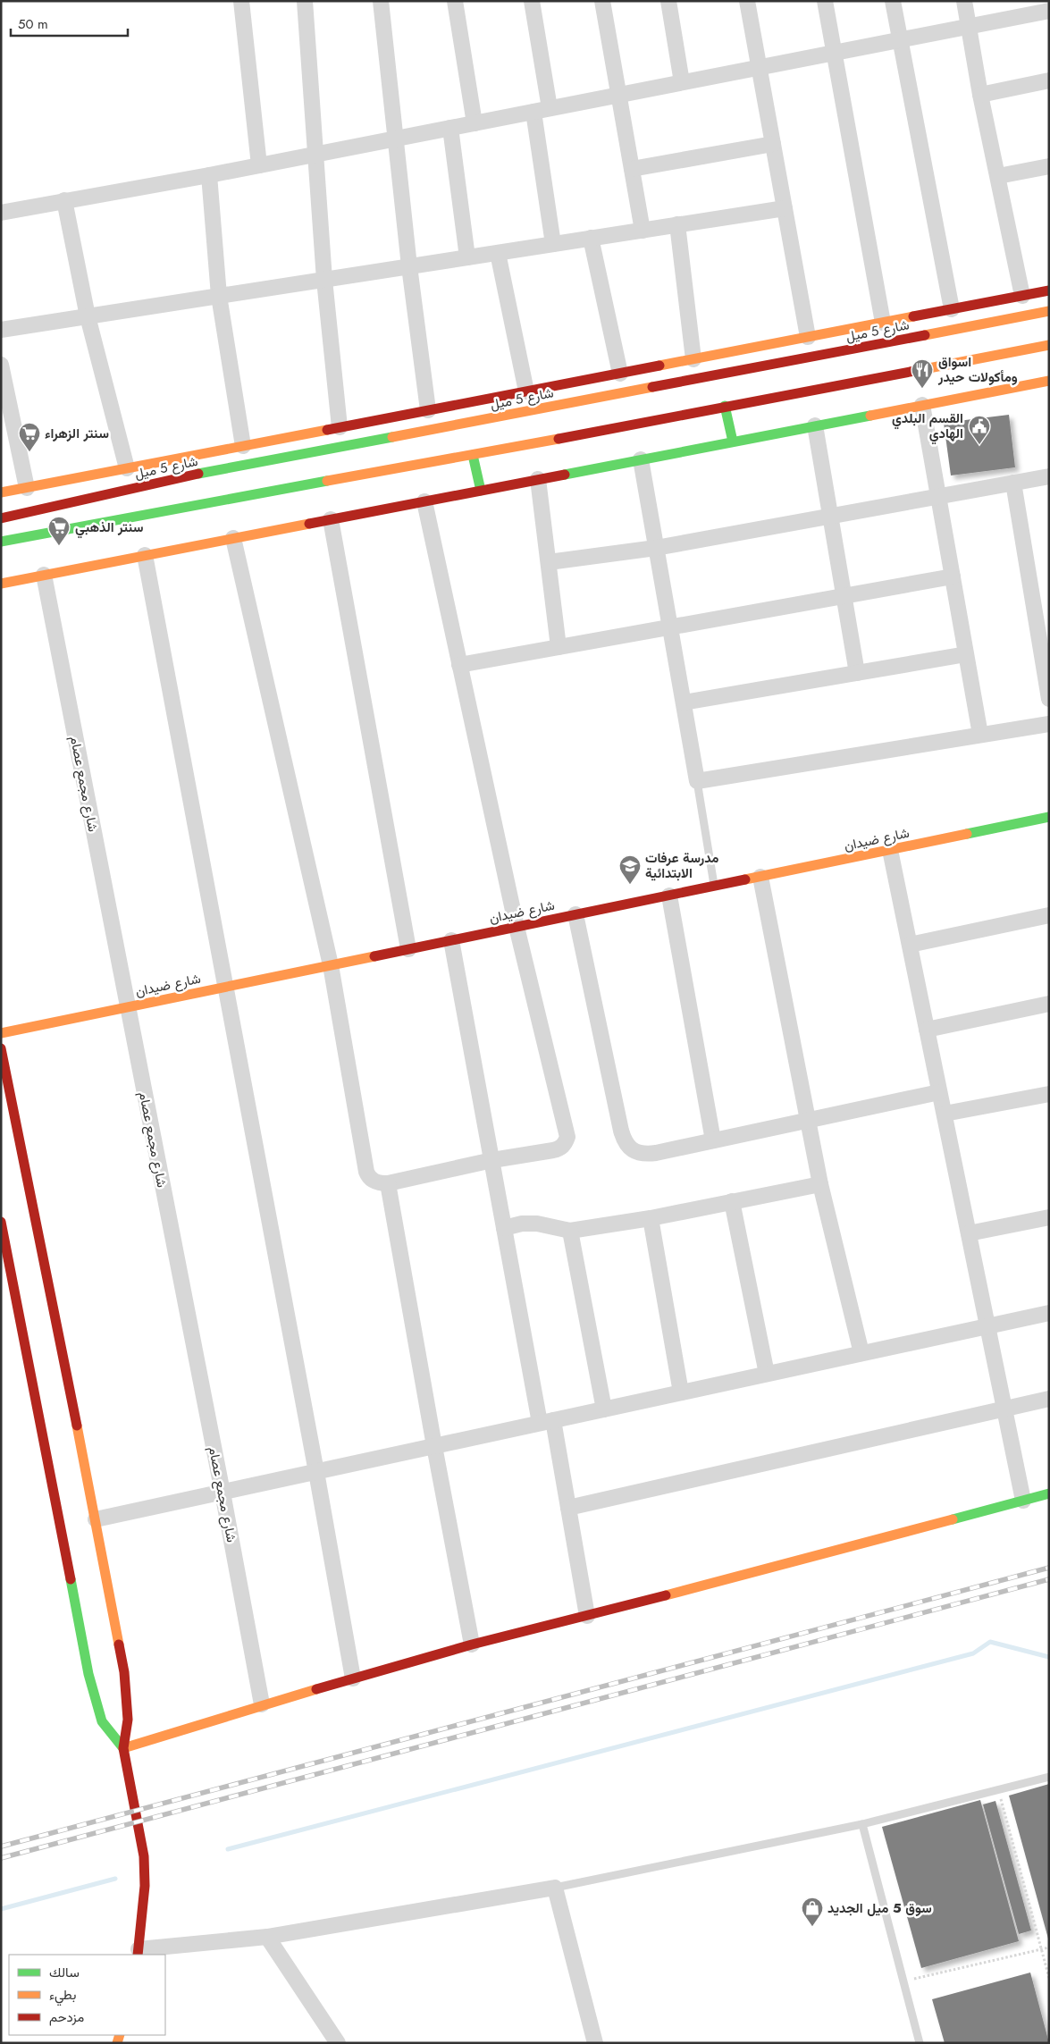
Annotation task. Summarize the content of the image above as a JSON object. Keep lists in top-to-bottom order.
{
  "streets": {
    "street": ["شارع 5 ميل", "شارع مجمع عصام", "شارع ضيدان"]
  },
  "crossings": [
    ["شارع مجمع عصام", "شارع ضيدان"]
  ],
  "places": {
    "restaurant": ["اسواق ومأكولات حيدر"],
    "public building": ["القسم البلدي الهادي"],
    "supermarket": ["سنتر الزهراء", "سنتر الذهبي"],
    "school or university": ["مدرسة عرفات الابتدائية"],
    "shop": ["سوق 5 ميل الجديد"]
  },
  "legend": ["سالك", "بطيء", "مزدحم"],
  "scale_bar": "50 m"
}
